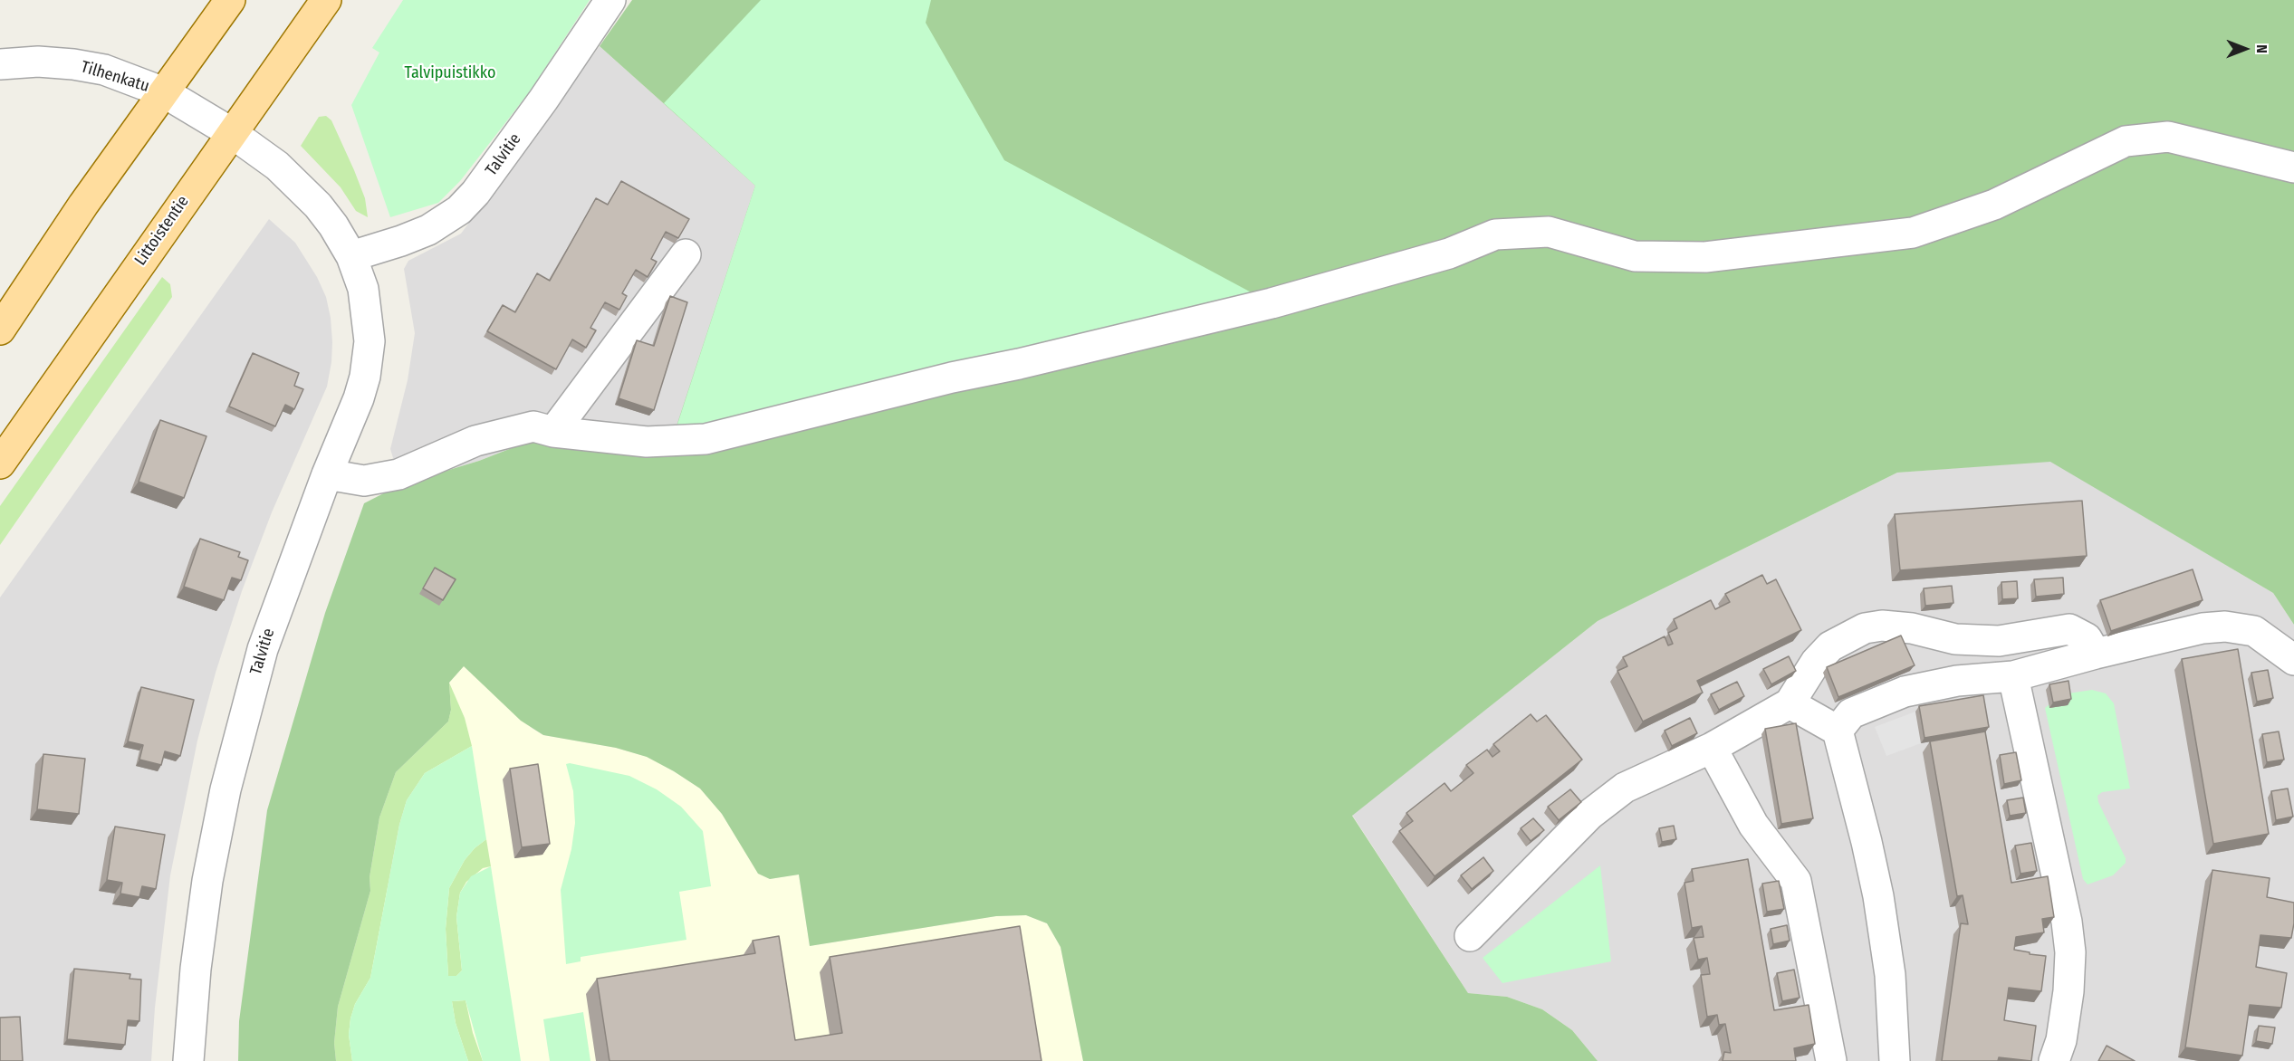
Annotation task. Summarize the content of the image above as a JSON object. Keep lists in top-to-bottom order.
{
  "streets": {
    "main road": ["Littoistentie"],
    "street": ["Tilhenkatu", "Talvitie"]
  },
  "crossings": [
    ["Tilhenkatu", "Talvitie"],
    ["Tilhenkatu", "Littoistentie"],
    ["Talvitie", "Littoistentie"]
  ],
  "parks": ["Talvipuistikko"],
  "north": "right"
}
